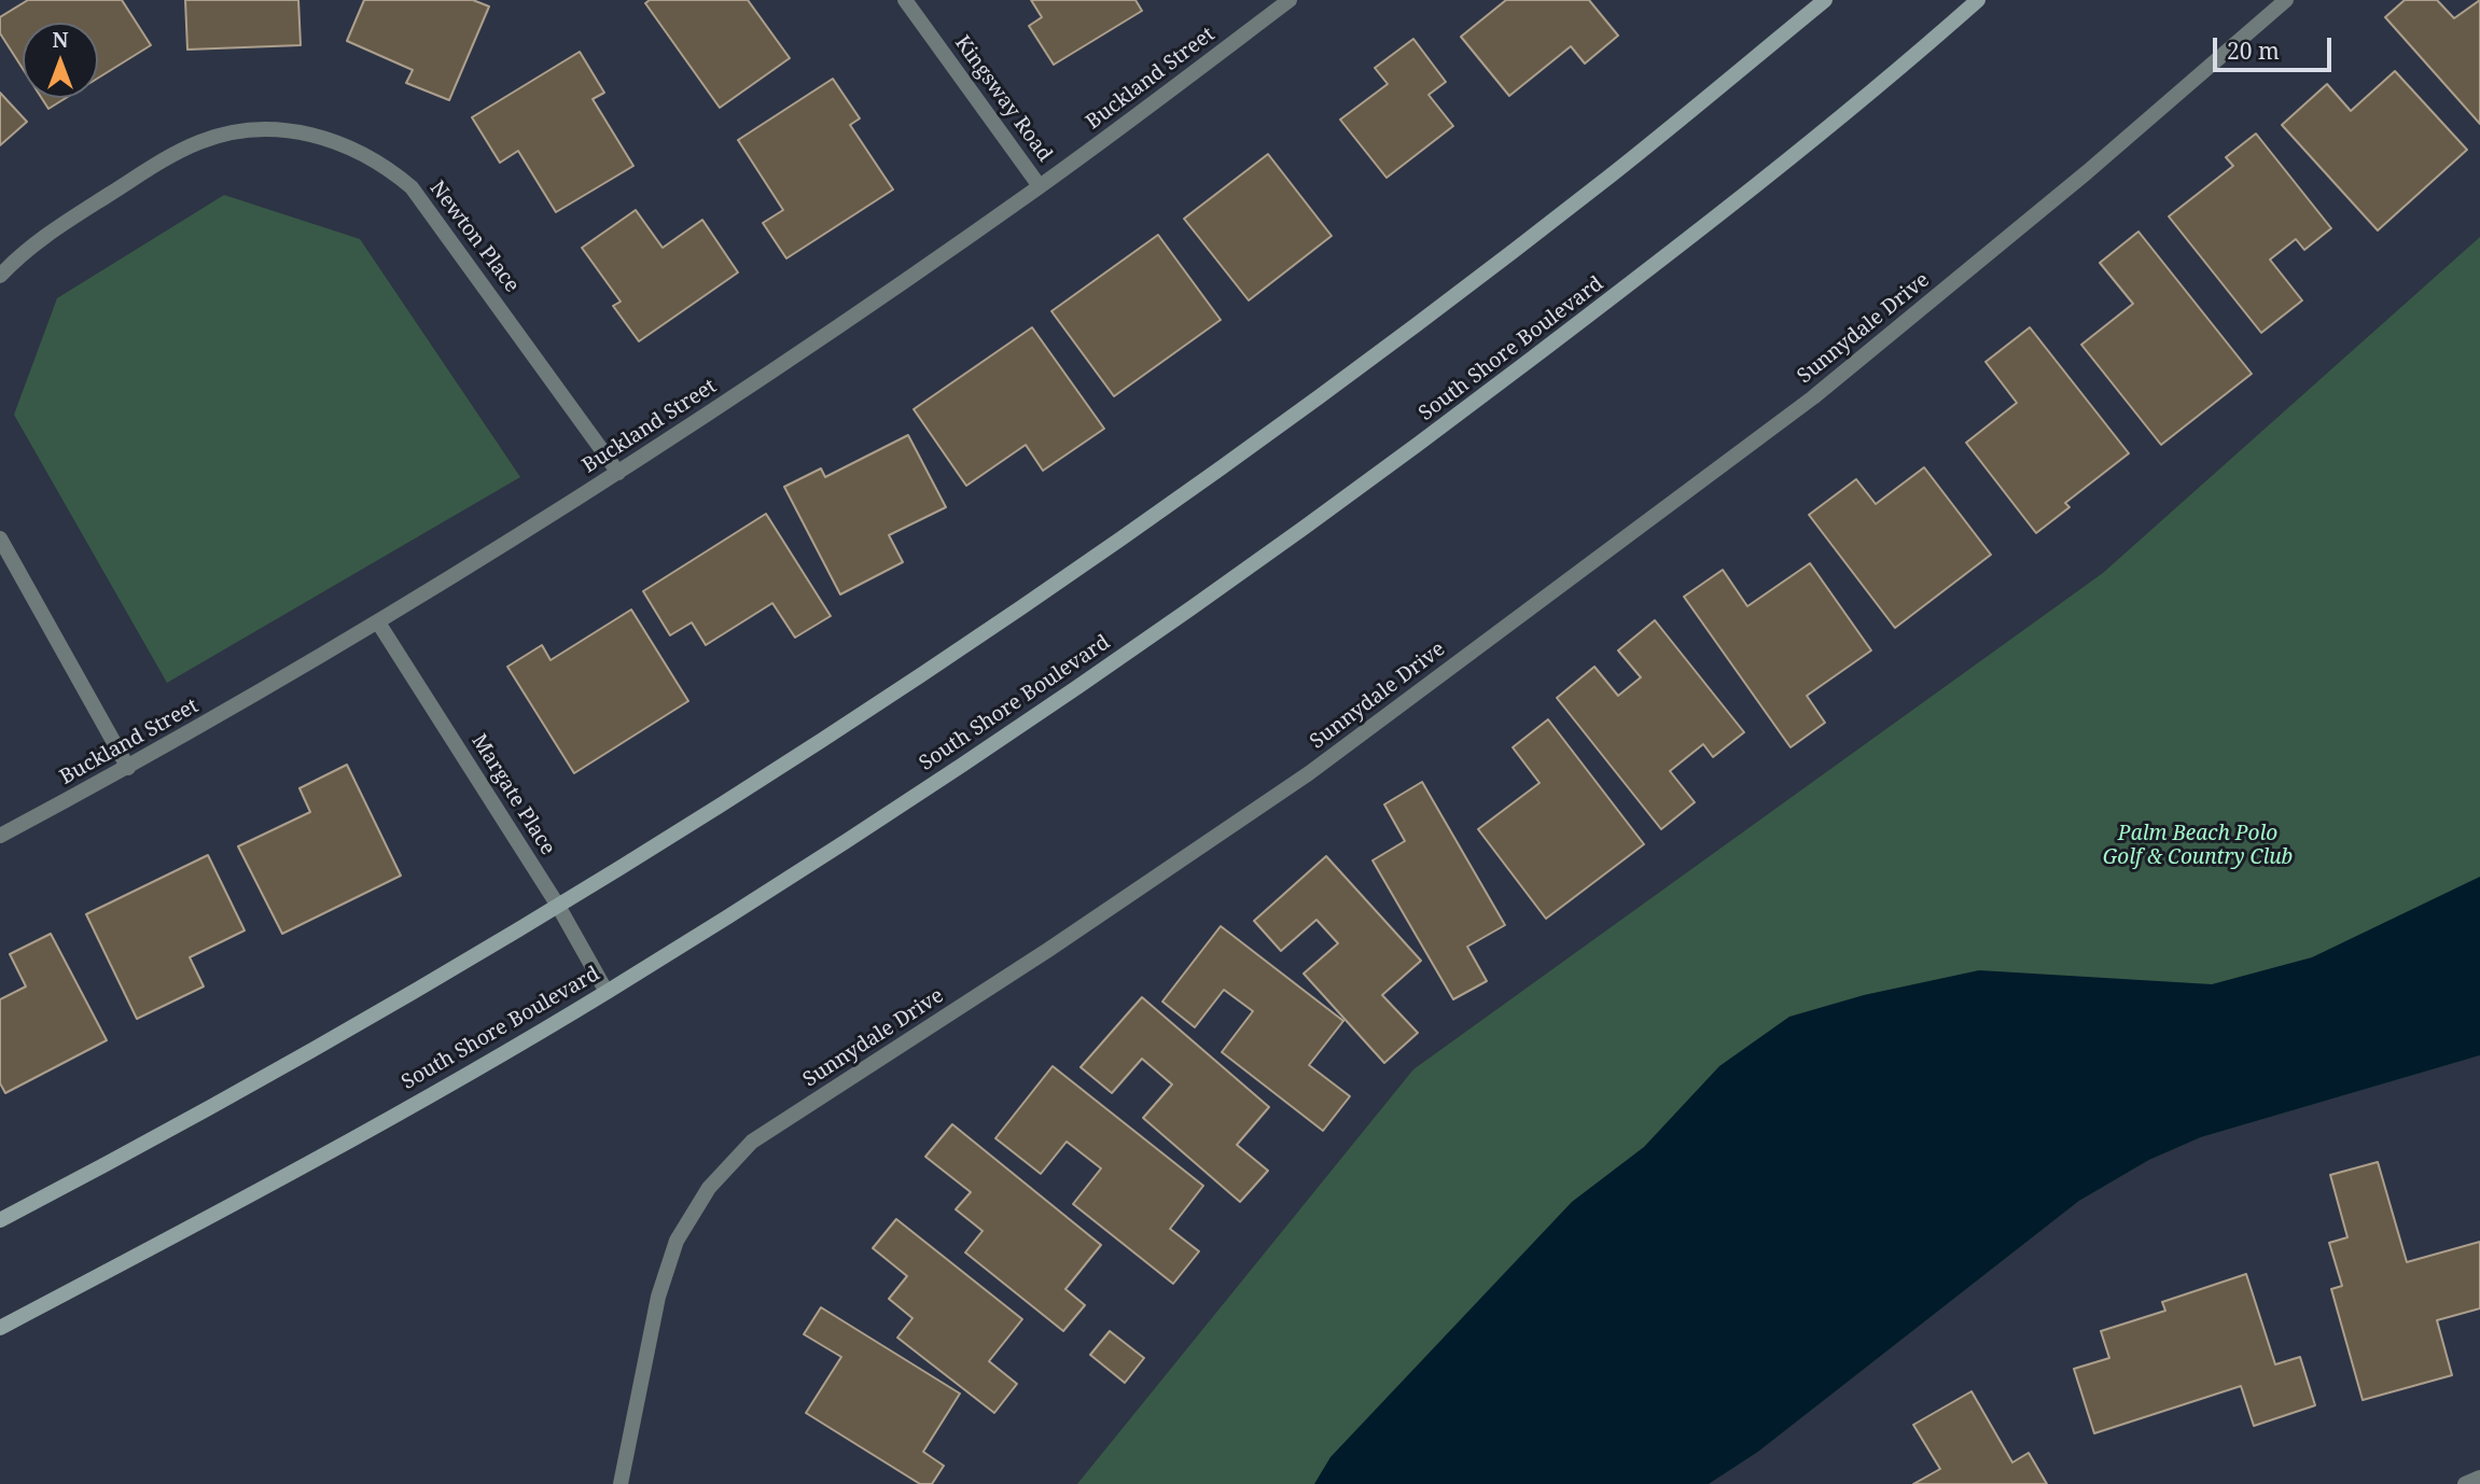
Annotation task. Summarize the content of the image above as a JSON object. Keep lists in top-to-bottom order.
{
  "streets": {
    "street": [
      "Buckland Street",
      "Kingsway Road",
      "Newton Place",
      "Sunnydale Drive",
      "South Shore Boulevard",
      "Margate Place"
    ]
  },
  "crossings": [
    ["Buckland Street", "Kingsway Road"],
    ["Buckland Street", "Newton Place"],
    ["Buckland Street", "Margate Place"],
    ["South Shore Boulevard", "Margate Place"]
  ],
  "parks": ["Palm Beach Polo Golf & Country Club"],
  "scale_bar": "20 m",
  "north": "top"
}
